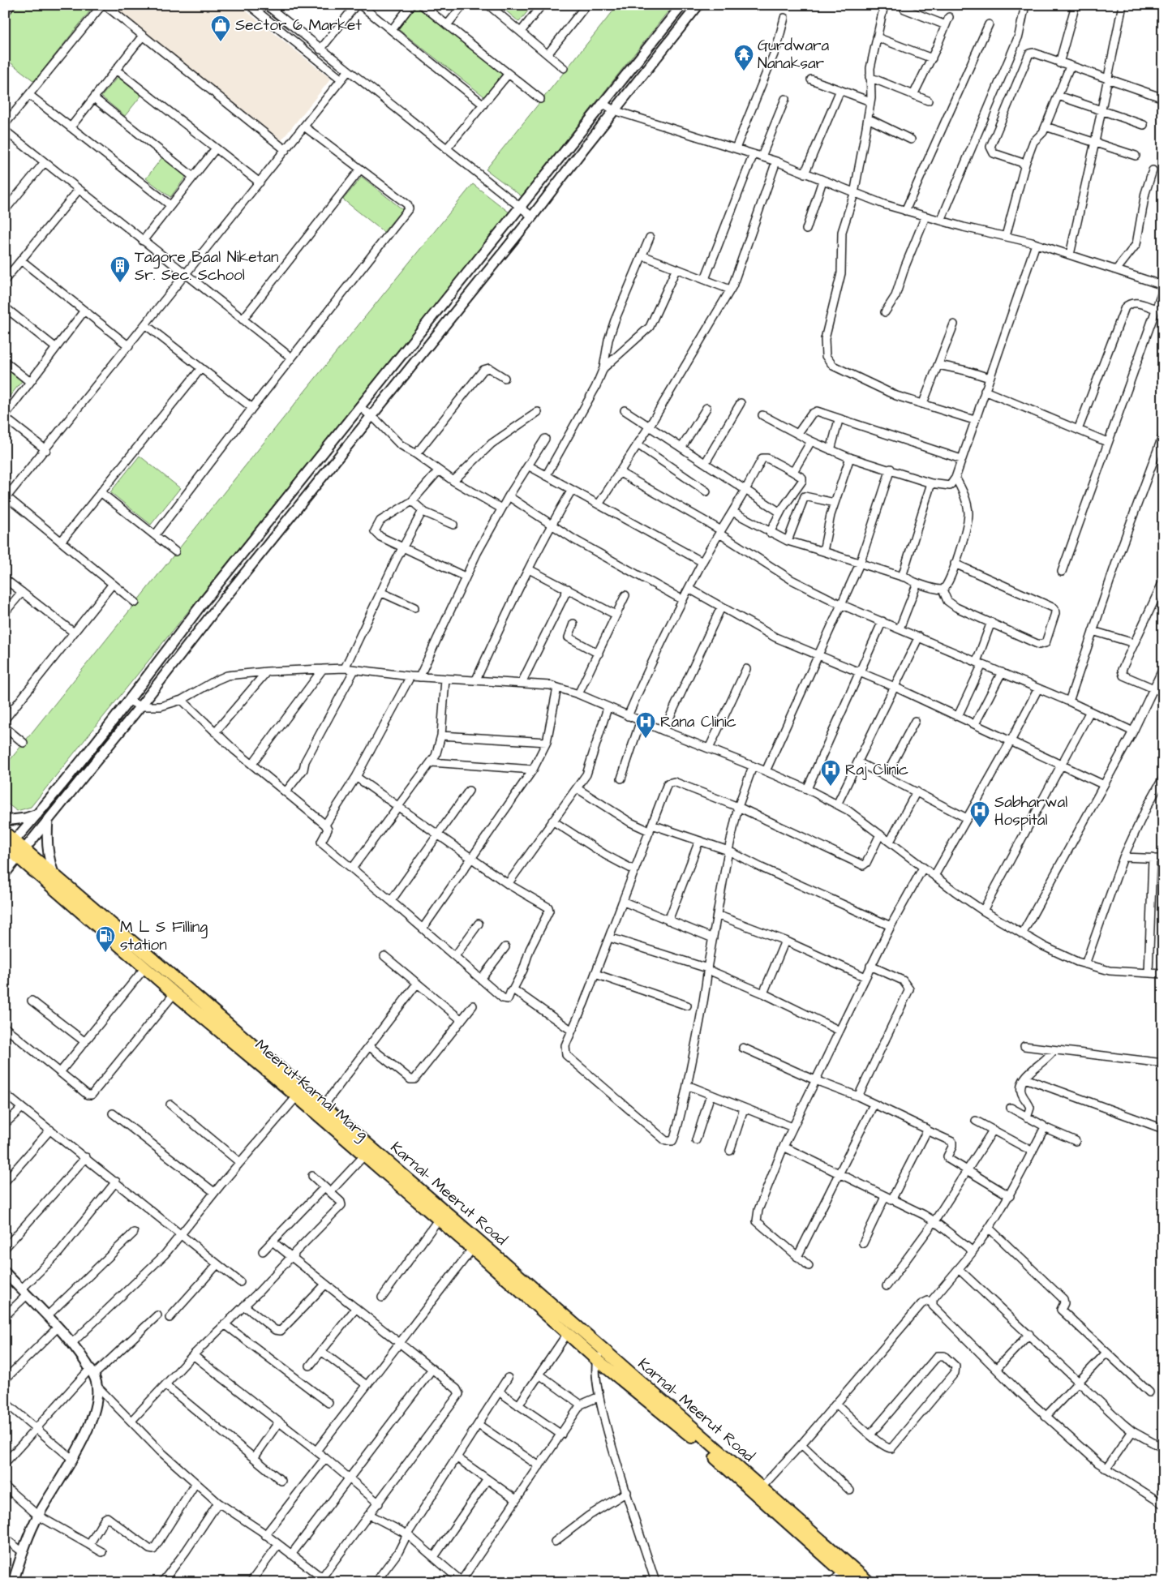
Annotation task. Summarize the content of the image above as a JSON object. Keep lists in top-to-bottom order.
{
  "streets": {
    "highway": ["Meerut-Karnal Marg", "Karnal- Meerut Road"]
  },
  "crossings": [
    ["Meerut-Karnal Marg", "Karnal- Meerut Road"]
  ],
  "places": {
    "shop": ["Sector 6 Market"],
    "temple": ["Gurdwara Nanaksar"],
    "building": ["Tagore Baal Niketan Sr. Sec. School"],
    "hospital": ["Rana Clinic", "Raj Clinic", "Sabharwal Hospital"],
    "fuel station": ["M L S Filling station"]
  }
}
